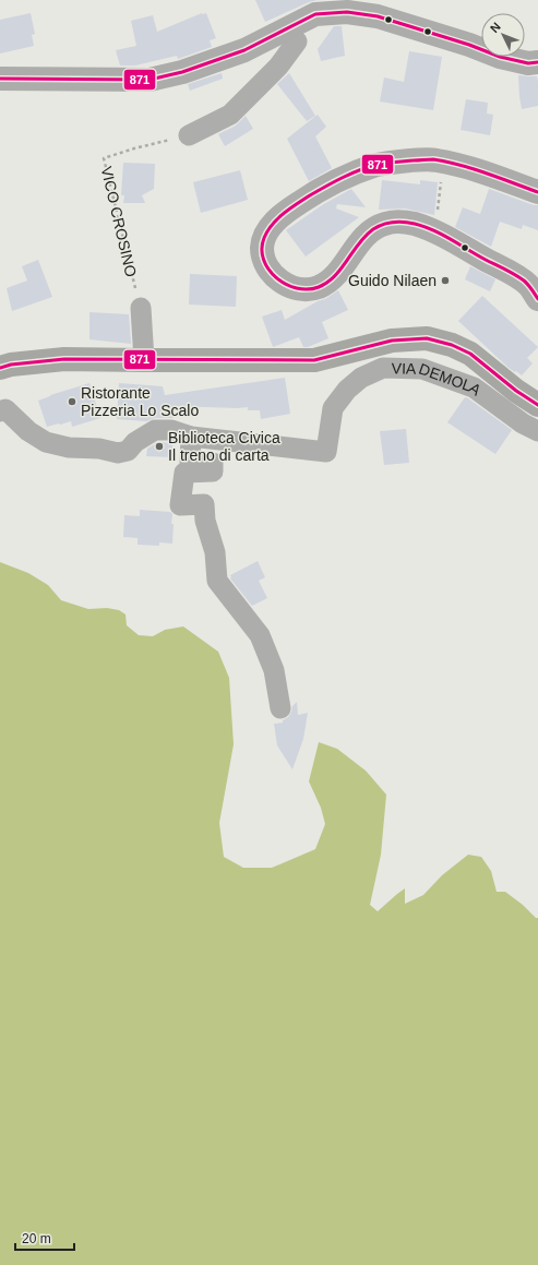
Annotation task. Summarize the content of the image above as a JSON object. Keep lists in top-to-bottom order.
{
  "streets": {
    "street": ["VIA DEMOLA"],
    "path": ["VICO CROSINO"]
  },
  "places": ["Guido Nilaen", "Ristorante Pizzeria Lo Scalo", "Biblioteca Civica Il treno di carta"],
  "lines": ["transit line 871"],
  "scale_bar": "20 m",
  "north": "top left"
}
